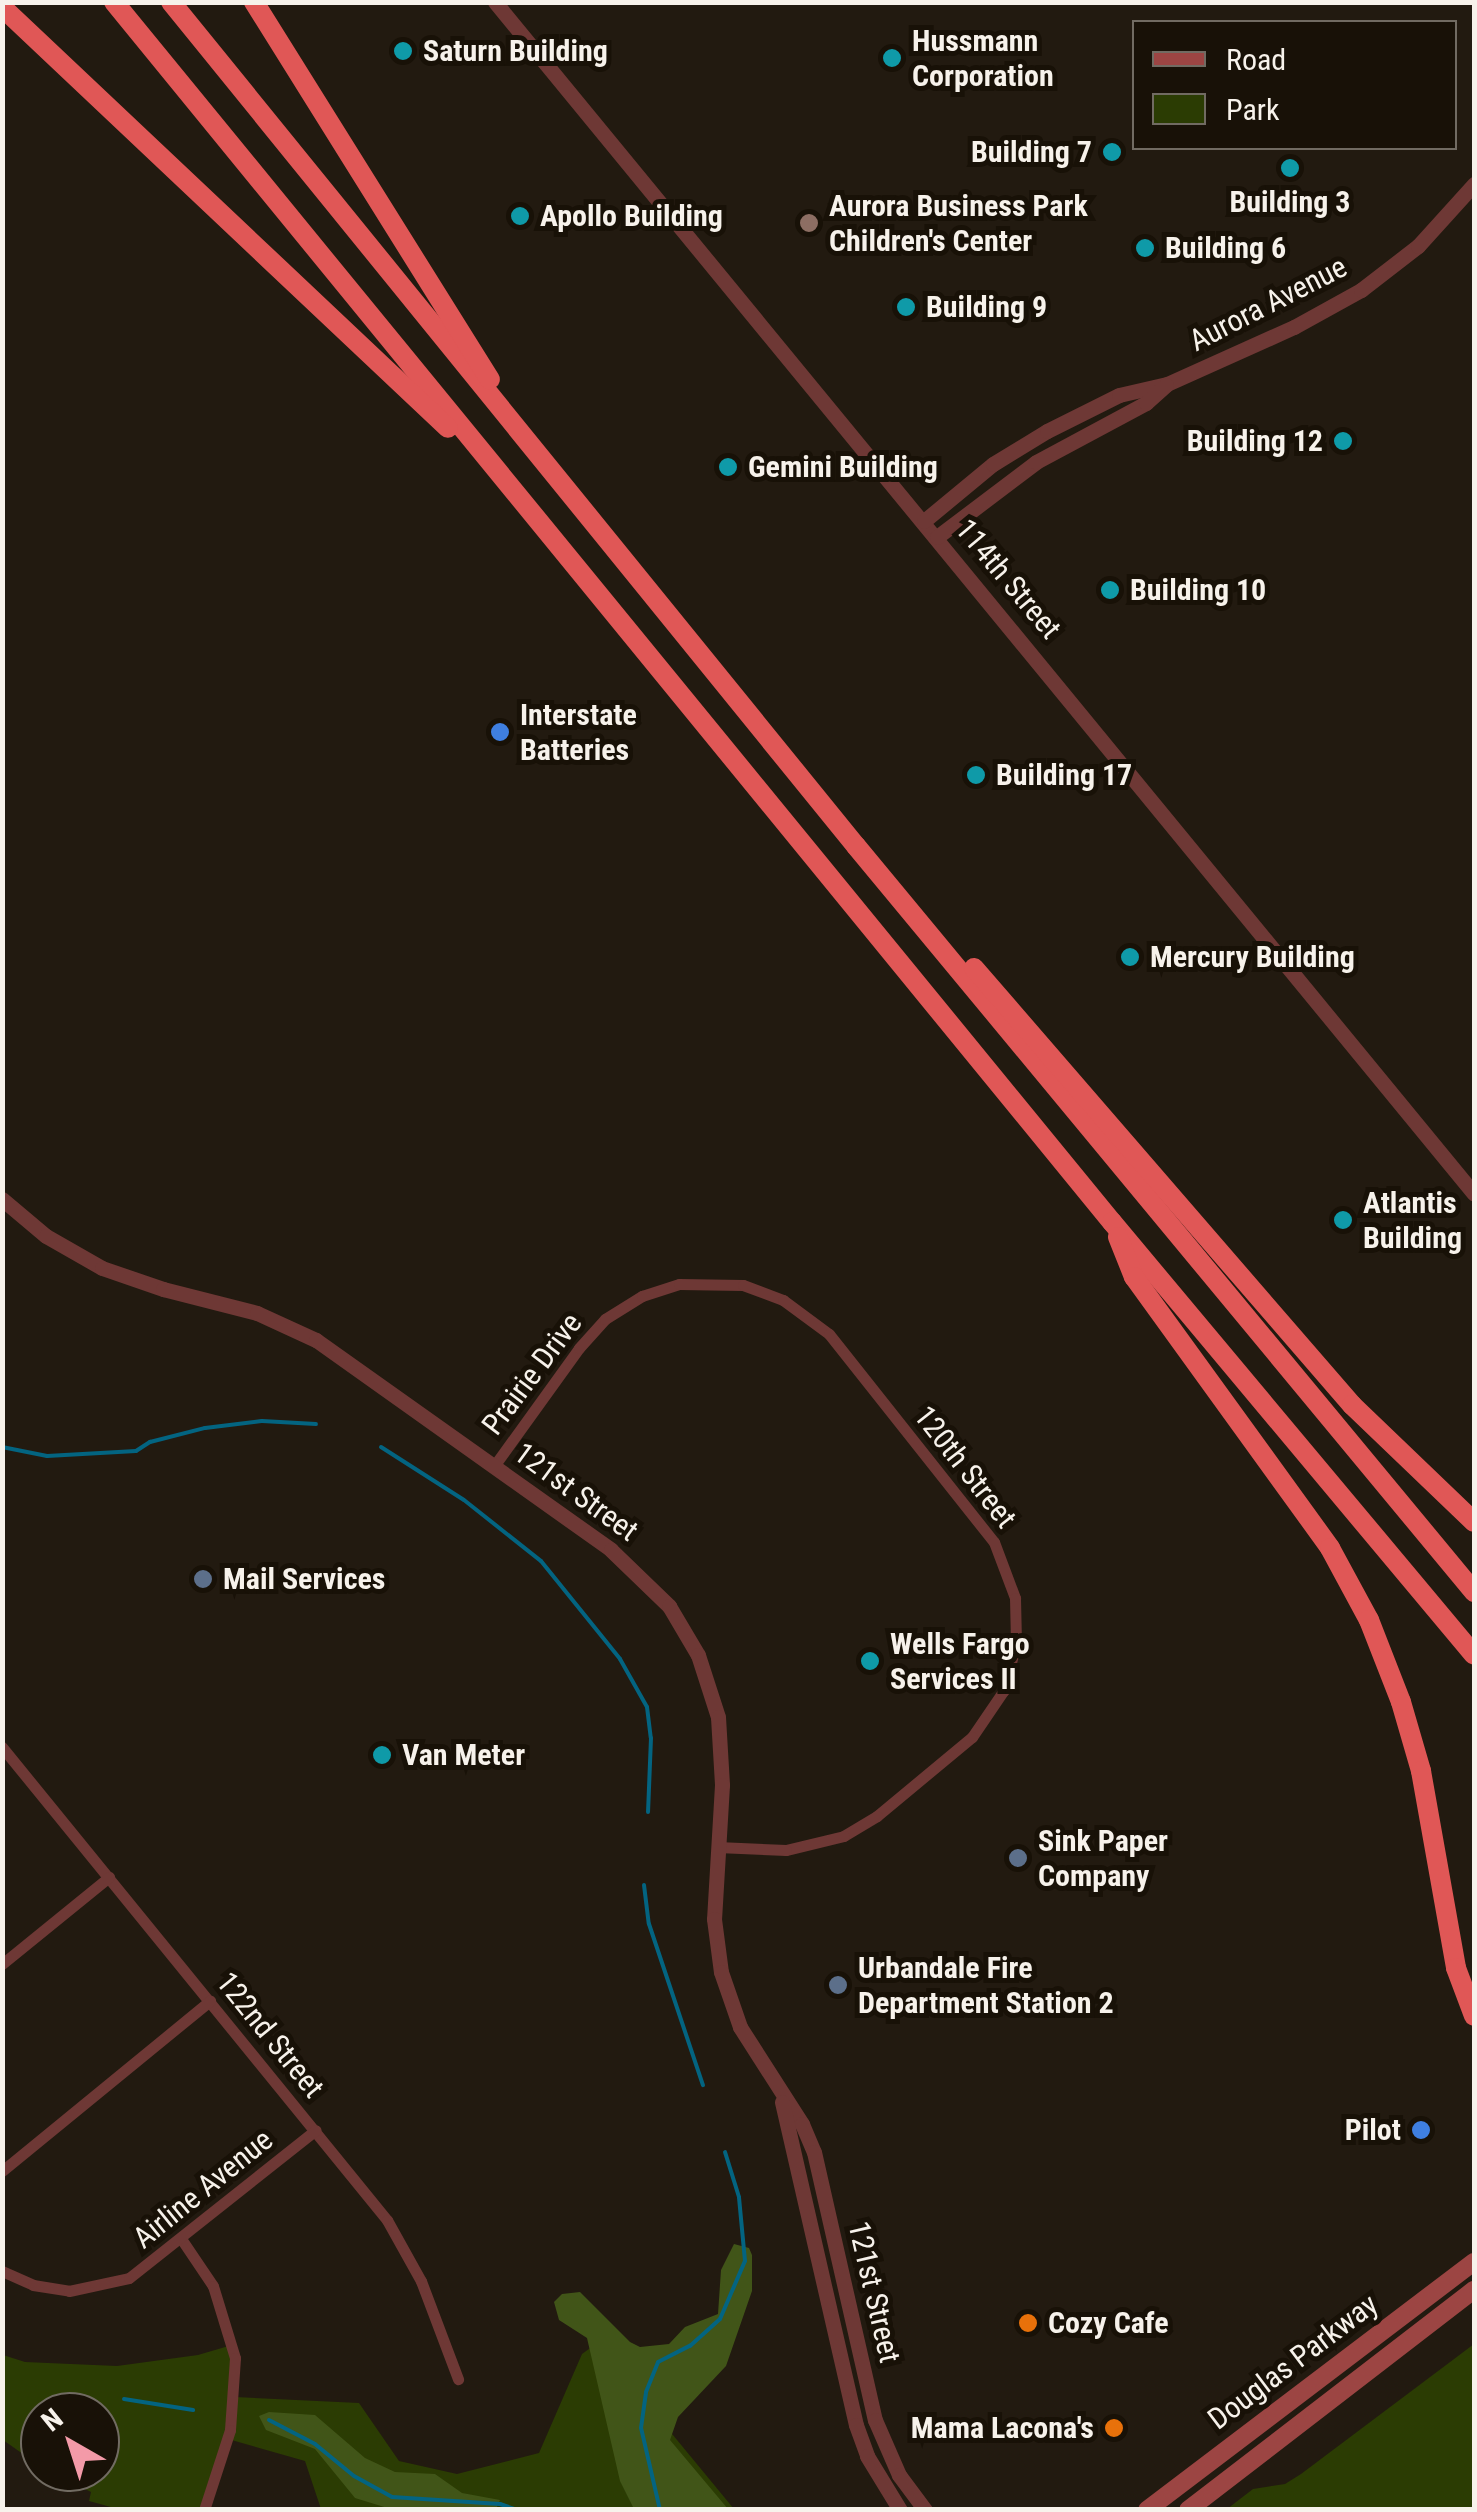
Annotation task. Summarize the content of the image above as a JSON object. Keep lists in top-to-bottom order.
{
  "streets": {
    "main road": ["Douglas Parkway"],
    "street": [
      "Aurora Avenue",
      "114th Street",
      "Prairie Drive",
      "120th Street",
      "121st Street",
      "122nd Street",
      "Airline Avenue"
    ]
  },
  "crossings": [
    ["Aurora Avenue", "114th Street"],
    ["Prairie Drive", "120th Street"],
    ["Prairie Drive", "121st Street"],
    ["120th Street", "121st Street"],
    ["122nd Street", "Airline Avenue"]
  ],
  "places": [
    "Saturn Building",
    "Hussmann Corporation",
    "Building 7",
    "Building 3",
    "Apollo Building",
    "Aurora Business Park Children's Center",
    "Building 6",
    "Building 9",
    "Building 12",
    "Gemini Building",
    "Building 10",
    "Interstate Batteries",
    "Building 17",
    "Mercury Building",
    "Atlantis Building",
    "Mail Services",
    "Wells Fargo Services II",
    "Van Meter",
    "Sink Paper Company",
    "Urbandale Fire Department Station 2",
    "Pilot",
    "Cozy Cafe",
    "Mama Lacona's"
  ],
  "legend": ["Road", "Park"],
  "north": "top left"
}
